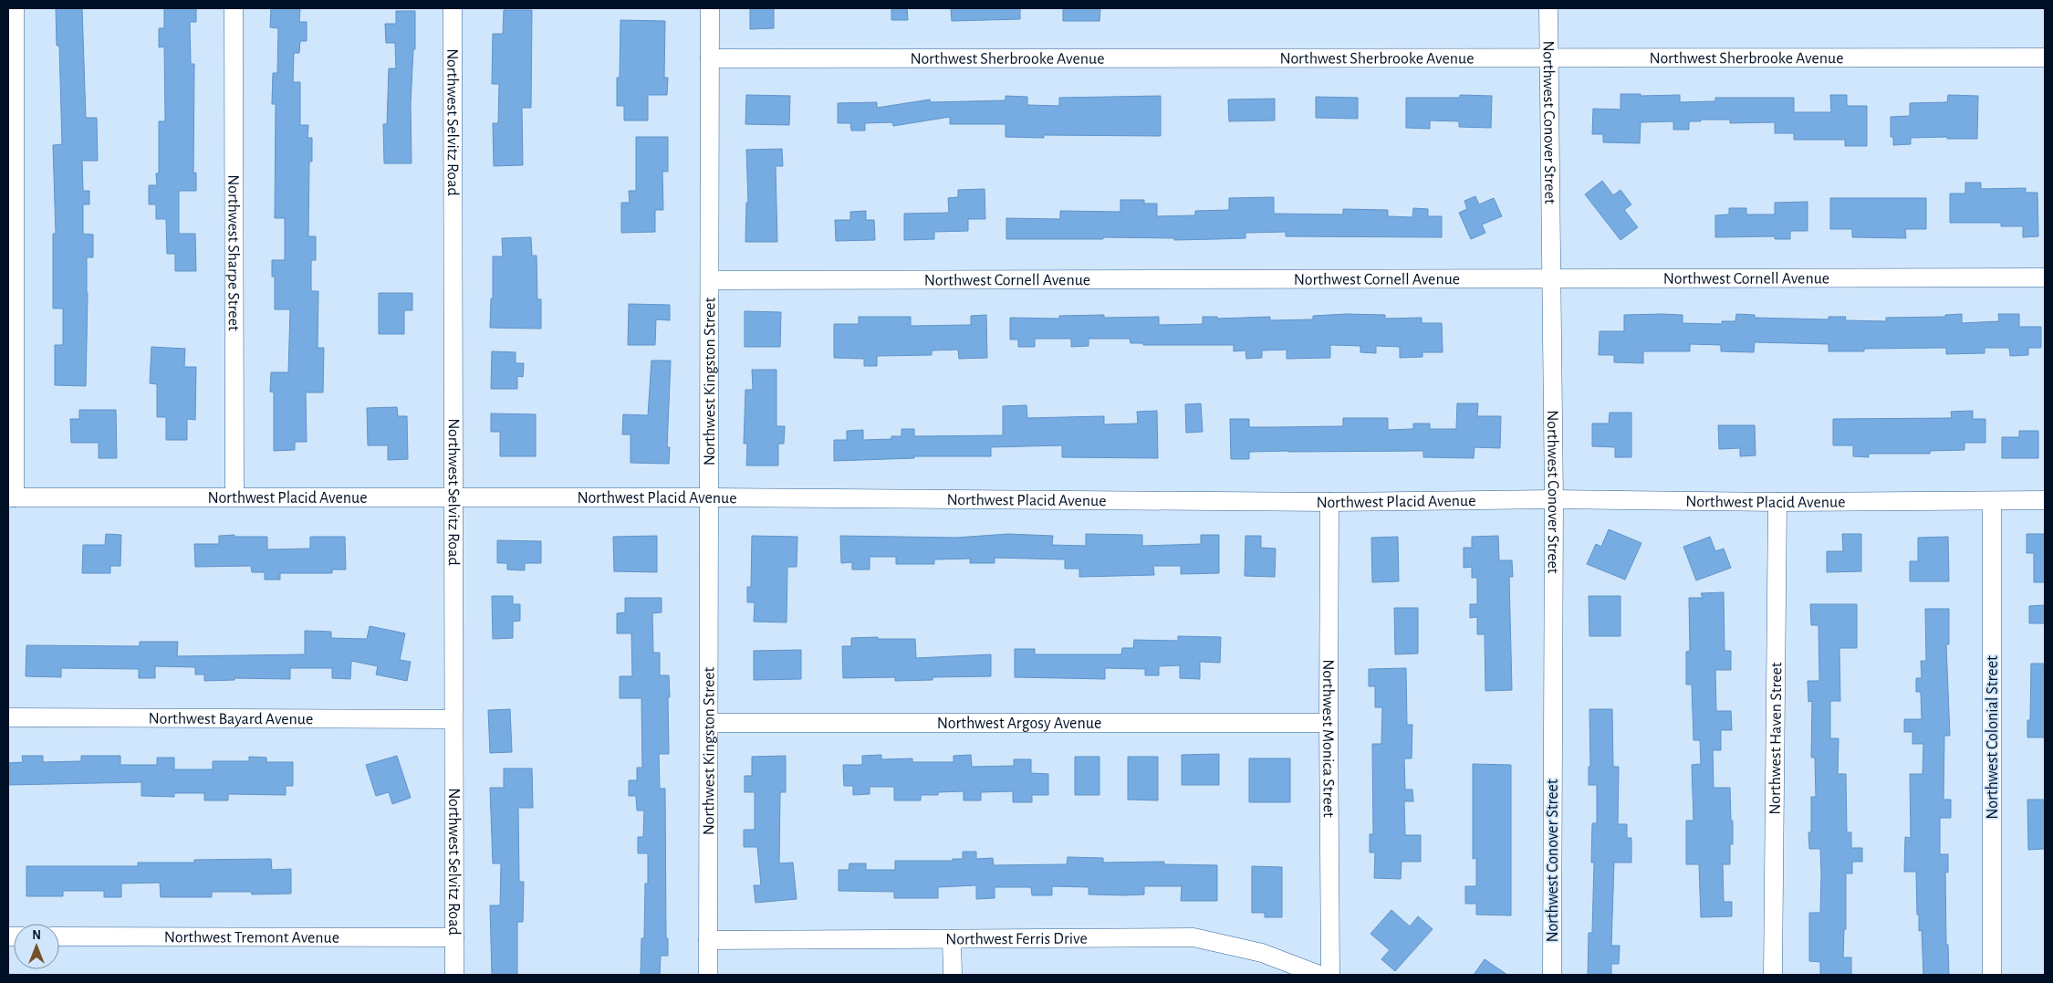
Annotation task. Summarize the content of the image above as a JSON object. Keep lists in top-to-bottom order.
{
  "streets": {
    "street": [
      "Northwest Sherbrooke Avenue",
      "Northwest Selvitz Road",
      "Northwest Conover Street",
      "Northwest Sharpe Street",
      "Northwest Cornell Avenue",
      "Northwest Kingston Street",
      "Northwest Placid Avenue",
      "Northwest Bayard Avenue",
      "Northwest Argosy Avenue",
      "Northwest Colonial Street",
      "Northwest Monica Street",
      "Northwest Haven Street",
      "Northwest Tremont Avenue",
      "Northwest Ferris Drive"
    ]
  },
  "crossings": [
    ["Northwest Sherbrooke Avenue", "Northwest Conover Street"],
    ["Northwest Sherbrooke Avenue", "Northwest Kingston Street"],
    ["Northwest Selvitz Road", "Northwest Placid Avenue"],
    ["Northwest Selvitz Road", "Northwest Bayard Avenue"],
    ["Northwest Selvitz Road", "Northwest Tremont Avenue"],
    ["Northwest Conover Street", "Northwest Cornell Avenue"],
    ["Northwest Conover Street", "Northwest Placid Avenue"],
    ["Northwest Sharpe Street", "Northwest Placid Avenue"],
    ["Northwest Cornell Avenue", "Northwest Kingston Street"],
    ["Northwest Kingston Street", "Northwest Placid Avenue"],
    ["Northwest Kingston Street", "Northwest Argosy Avenue"],
    ["Northwest Kingston Street", "Northwest Ferris Drive"],
    ["Northwest Placid Avenue", "Northwest Colonial Street"],
    ["Northwest Placid Avenue", "Northwest Monica Street"],
    ["Northwest Placid Avenue", "Northwest Haven Street"],
    ["Northwest Argosy Avenue", "Northwest Monica Street"]
  ],
  "north": "top"
}
